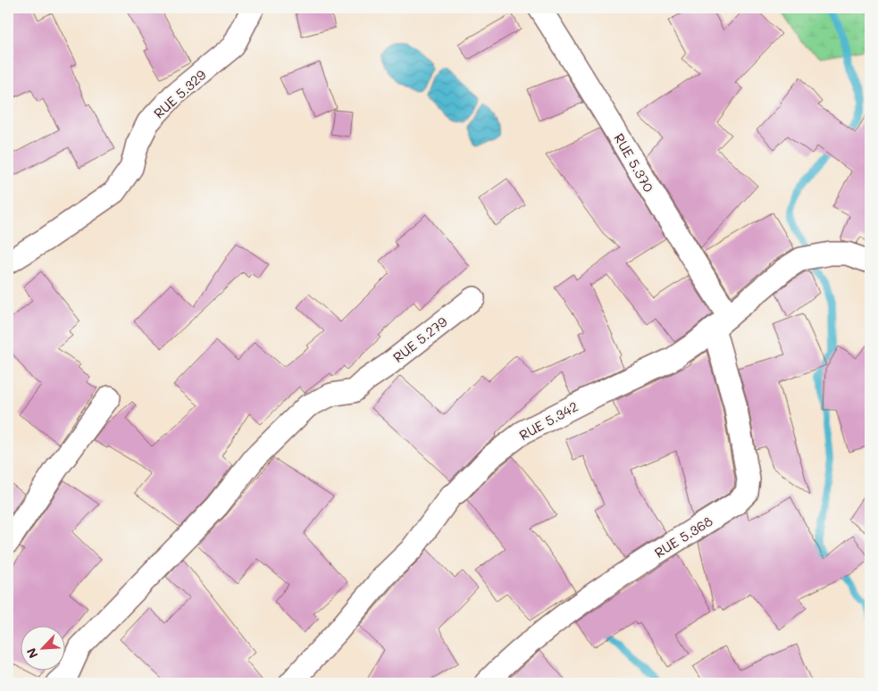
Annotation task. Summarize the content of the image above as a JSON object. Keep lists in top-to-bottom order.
{
  "streets": {
    "street": [
      "RUE 5.329",
      "RUE 5.370",
      "RUE 5.279",
      "RUE 5.342",
      "RUE 5.368"
    ]
  },
  "crossings": [
    ["RUE 5.370", "RUE 5.342"],
    ["RUE 5.370", "RUE 5.368"],
    ["RUE 5.342", "RUE 5.368"]
  ],
  "north": "bottom left"
}
